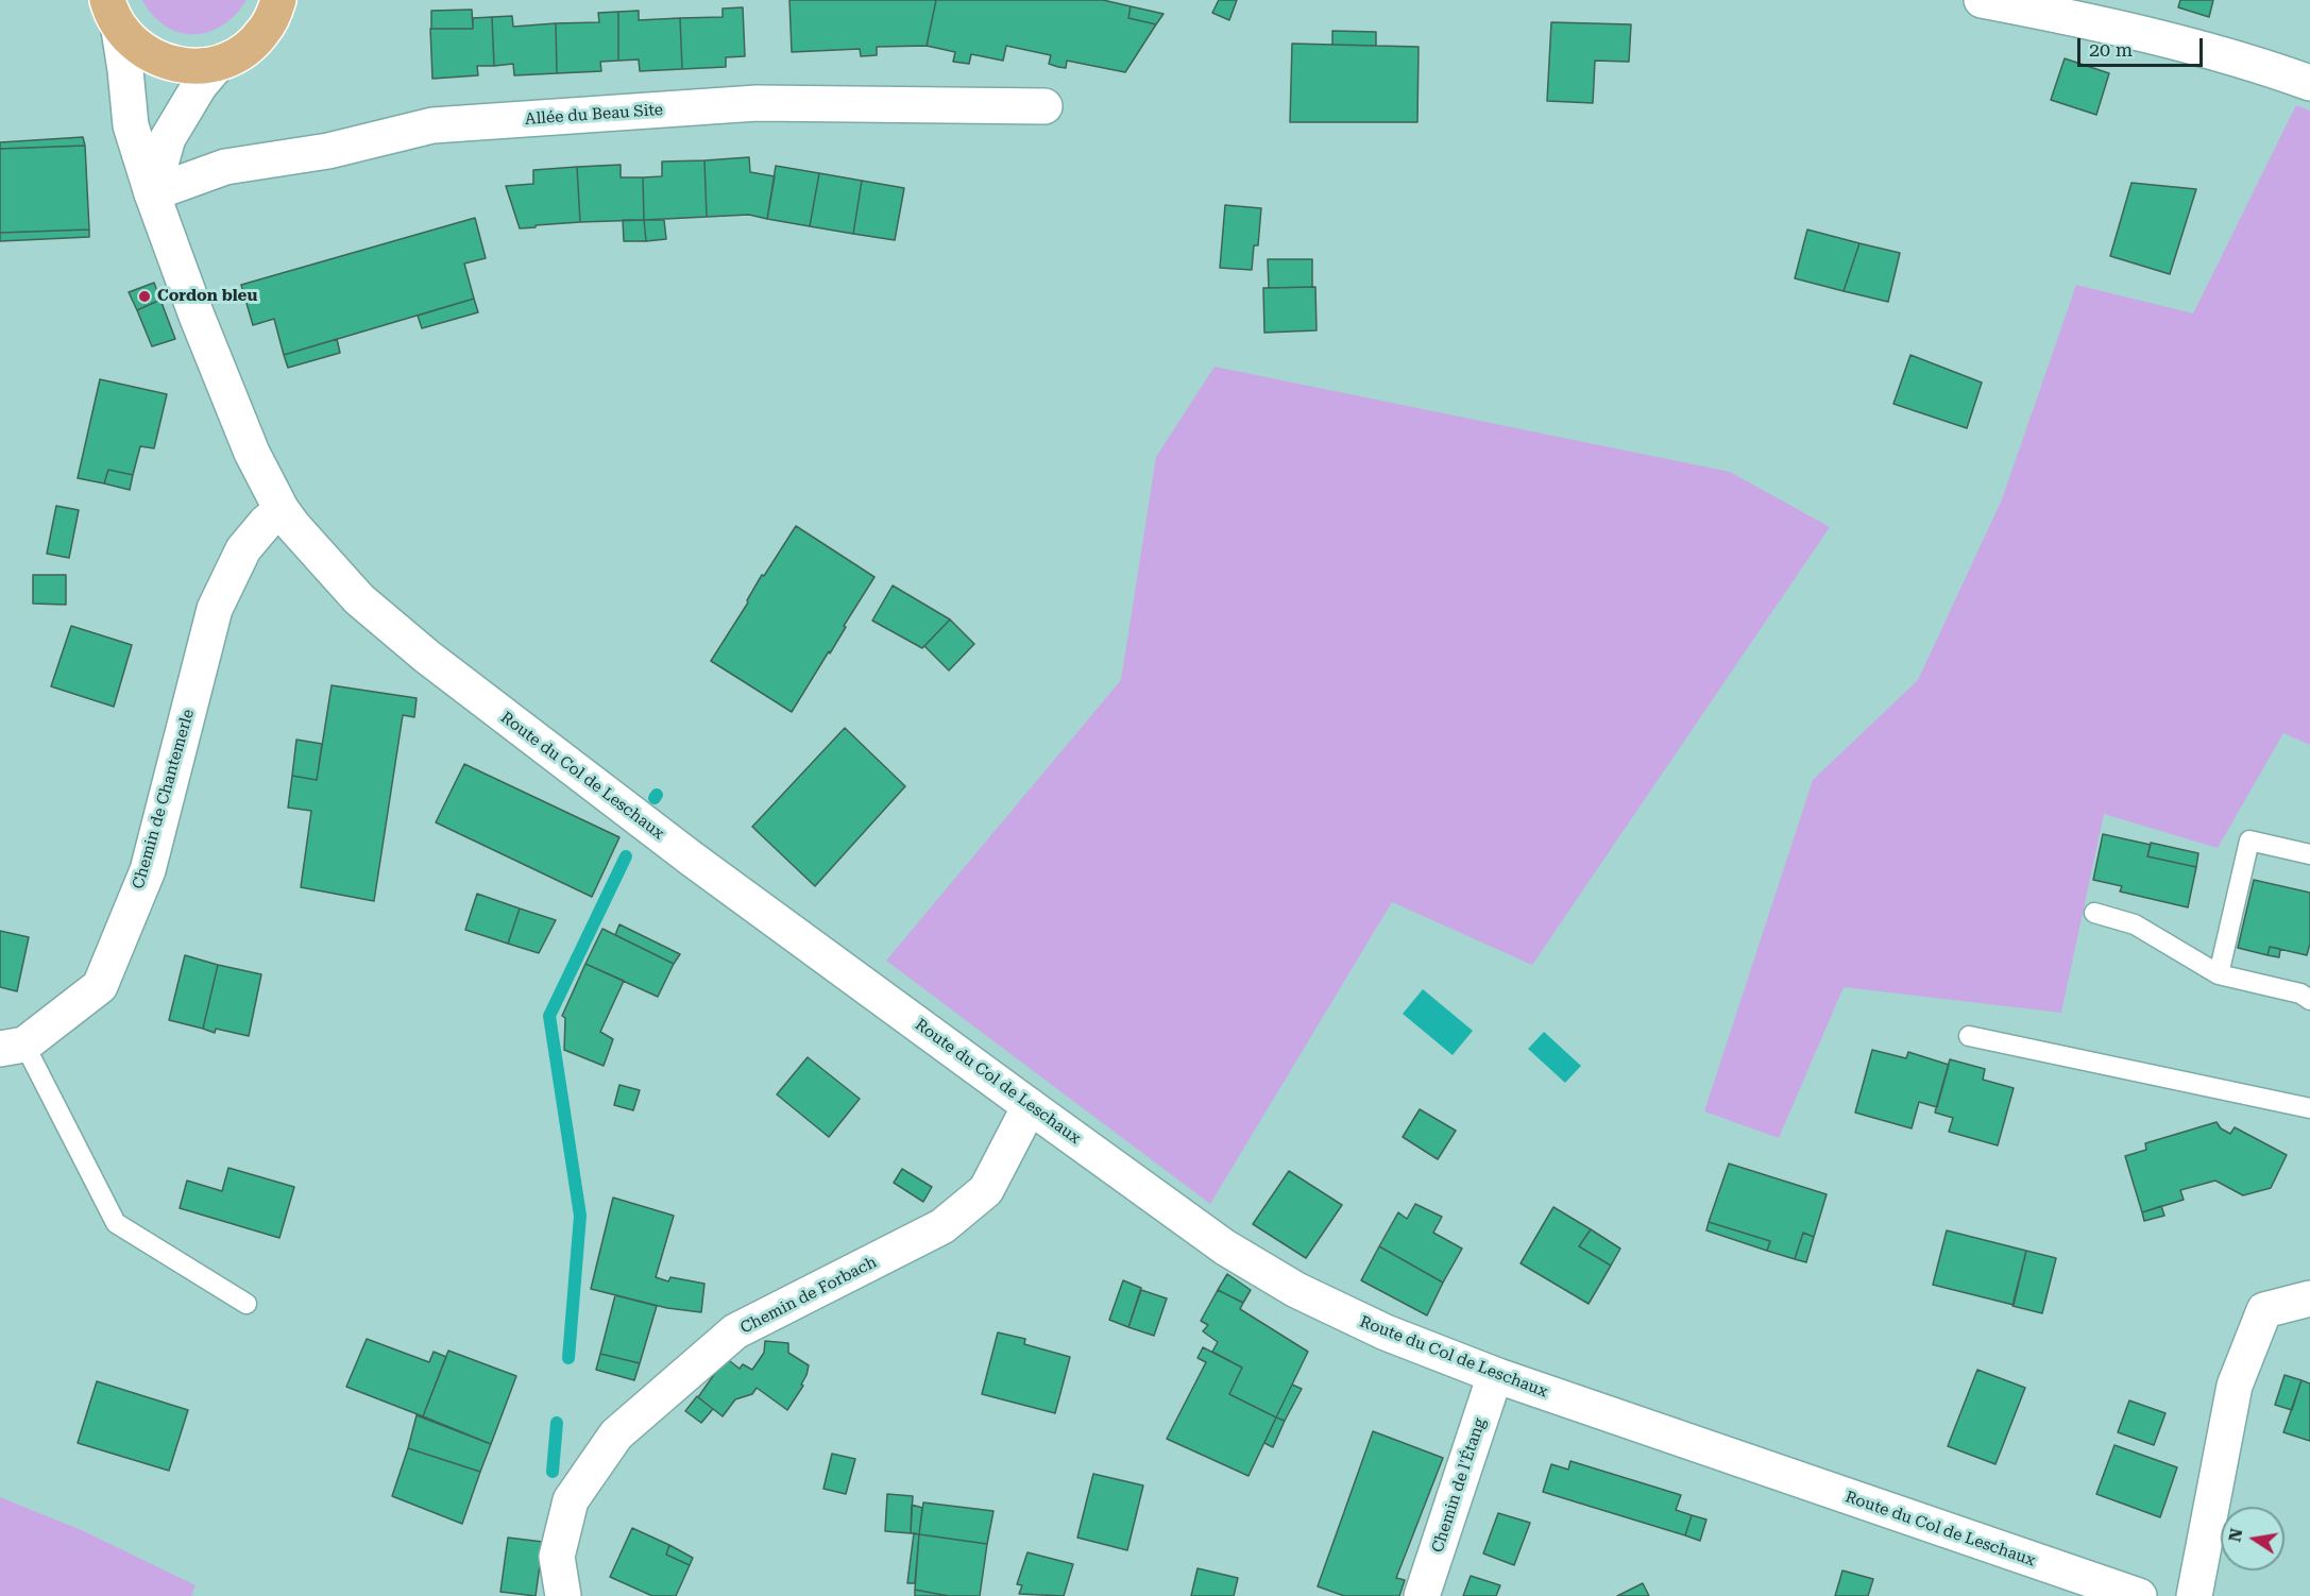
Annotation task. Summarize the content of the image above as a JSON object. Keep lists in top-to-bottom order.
{
  "streets": {
    "street": [
      "Allée du Beau Site",
      "Route du Col de Leschaux",
      "Chemin de Chantemerle",
      "Chemin de Forbach",
      "Chemin de l'Étang"
    ]
  },
  "crossings": [
    ["Allée du Beau Site", "Route du Col de Leschaux"],
    ["Route du Col de Leschaux", "Chemin de Chantemerle"],
    ["Route du Col de Leschaux", "Chemin de Forbach"],
    ["Route du Col de Leschaux", "Chemin de l'Étang"]
  ],
  "places": ["Cordon bleu"],
  "scale_bar": "20 m",
  "north": "left"
}
